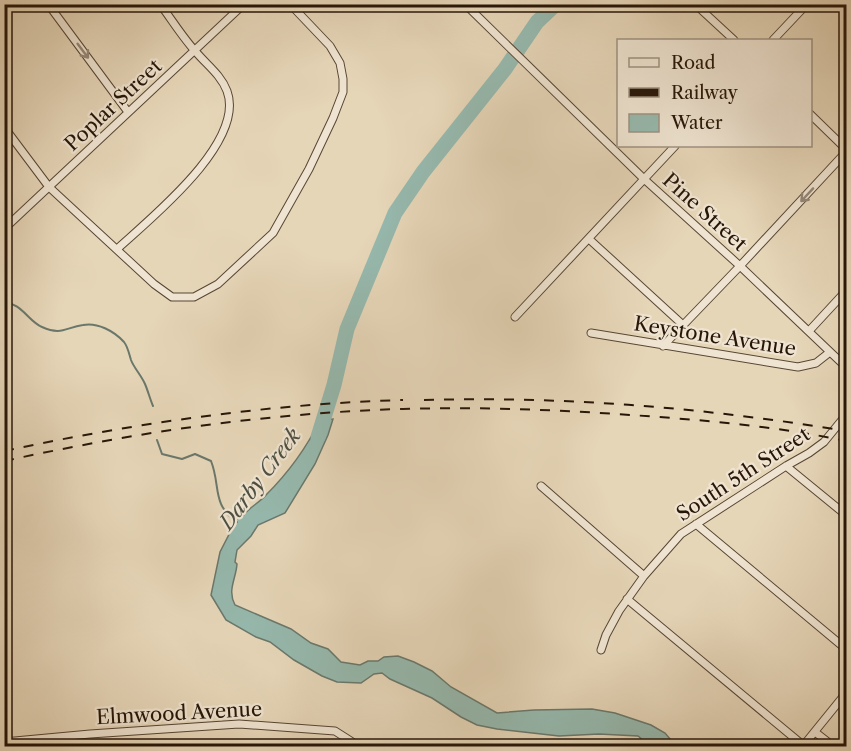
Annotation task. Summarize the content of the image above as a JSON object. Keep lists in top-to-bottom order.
{
  "streets": {
    "street": [
      "Poplar Street",
      "Pine Street",
      "Keystone Avenue",
      "South 5th Street",
      "Elmwood Avenue"
    ]
  },
  "crossings": [
    ["Pine Street", "Keystone Avenue"]
  ],
  "water": ["Darby Creek"],
  "legend": ["Road", "Railway", "Water"]
}
